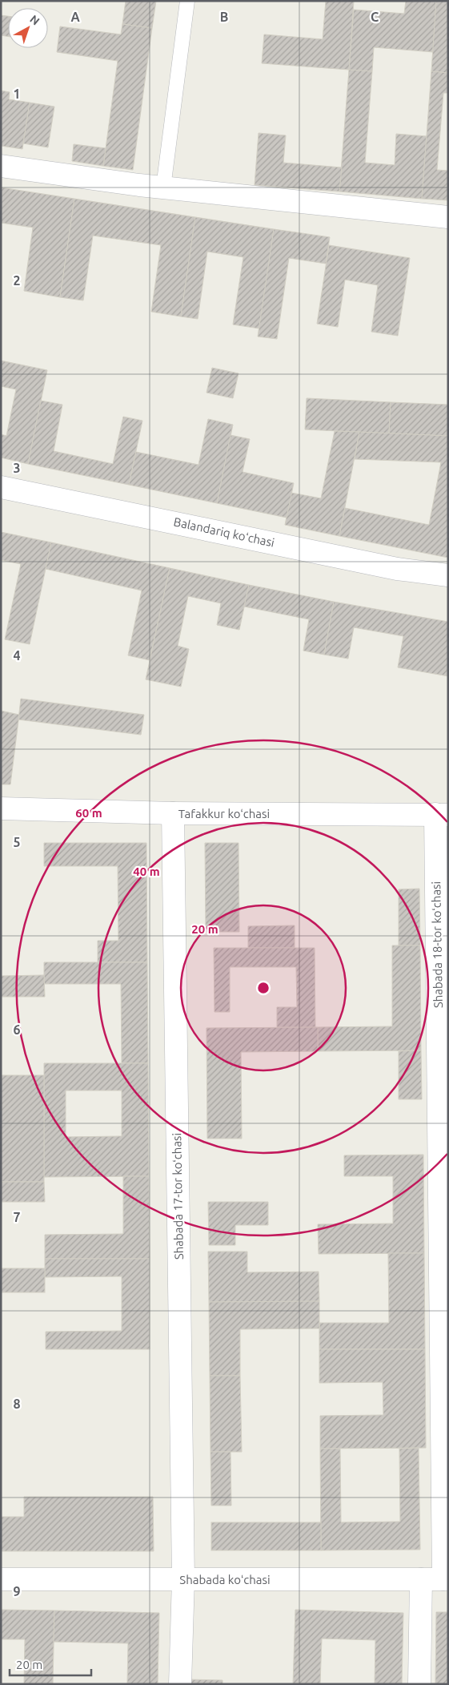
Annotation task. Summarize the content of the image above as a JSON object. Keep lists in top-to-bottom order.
{
  "streets": {
    "street": [
      "Balandariq koʻchasi",
      "Tafakkur koʻchasi",
      "Shabada 18-tor koʻchasi",
      "Shabada 17-tor koʻchasi",
      "Shabada koʻchasi"
    ]
  },
  "crossings": [
    ["Tafakkur koʻchasi", "Shabada 18-tor koʻchasi"],
    ["Tafakkur koʻchasi", "Shabada 17-tor koʻchasi"],
    ["Shabada 18-tor koʻchasi", "Shabada koʻchasi"],
    ["Shabada 17-tor koʻchasi", "Shabada koʻchasi"]
  ],
  "scale_bar": "20 m",
  "north": "top right",
  "grid": {
    "columns": ["A", "B", "C"],
    "rows": [
      "1",
      "2",
      "3",
      "4",
      "5",
      "6",
      "7",
      "8",
      "9"
    ]
  },
  "rings": ["60 m", "40 m", "20 m"]
}
